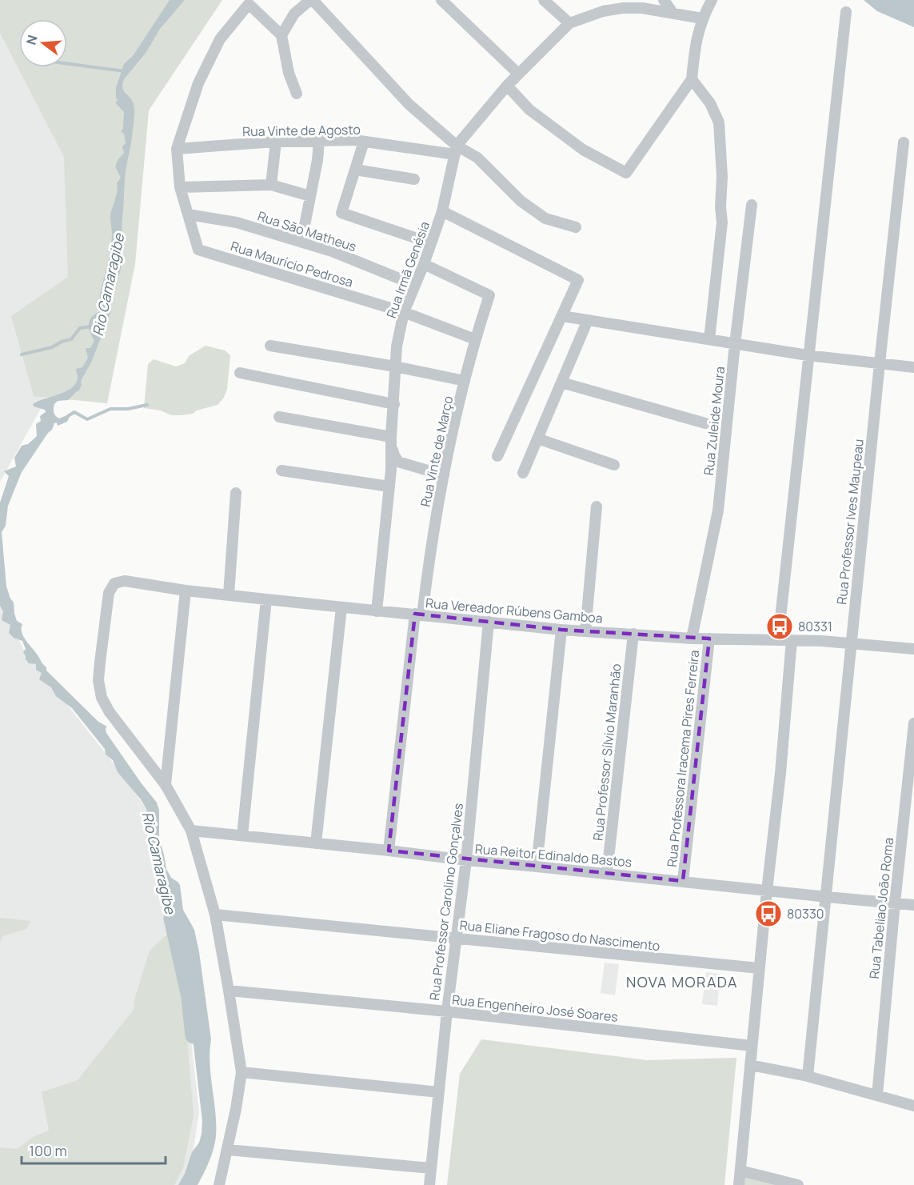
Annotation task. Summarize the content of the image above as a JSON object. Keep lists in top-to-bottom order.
{
  "streets": {
    "street": [
      "Rua Vinte de Agosto",
      "Rua São Matheus",
      "Rua Maurício Pedrosa",
      "Rua Irmã Genésia",
      "Rua Zuleide Moura",
      "Rua Vinte de Março",
      "Rua Professor Ives Maupeau",
      "Rua Vereador Rúbens Gamboa",
      "Rua Professor Sílvio Maranhão",
      "Rua Professora Iracema Pires Ferreira",
      "Rua Reitor Edinaldo Bastos",
      "Rua Professor Carolino Gonçalves",
      "Rua Tabeliao João Roma",
      "Rua Eliane Fragoso do Nascimento",
      "Rua Engenheiro José Soares"
    ]
  },
  "crossings": [
    ["Rua Vinte de Agosto", "Rua Maurício Pedrosa"],
    ["Rua Vinte de Agosto", "Rua Irmã Genésia"],
    ["Rua São Matheus", "Rua Maurício Pedrosa"],
    ["Rua São Matheus", "Rua Irmã Genésia"],
    ["Rua Maurício Pedrosa", "Rua Irmã Genésia"],
    ["Rua Maurício Pedrosa", "Rua Vinte de Março"],
    ["Rua Irmã Genésia", "Rua Vinte de Março"],
    ["Rua Irmã Genésia", "Rua Vereador Rúbens Gamboa"],
    ["Rua Zuleide Moura", "Rua Vereador Rúbens Gamboa"],
    ["Rua Vinte de Março", "Rua Vereador Rúbens Gamboa"],
    ["Rua Vinte de Março", "Rua Reitor Edinaldo Bastos"],
    ["Rua Professor Ives Maupeau", "Rua Vereador Rúbens Gamboa"],
    ["Rua Professor Ives Maupeau", "Rua Reitor Edinaldo Bastos"],
    ["Rua Vereador Rúbens Gamboa", "Rua Professor Sílvio Maranhão"],
    ["Rua Vereador Rúbens Gamboa", "Rua Professora Iracema Pires Ferreira"],
    ["Rua Vereador Rúbens Gamboa", "Rua Professor Carolino Gonçalves"],
    ["Rua Professor Sílvio Maranhão", "Rua Reitor Edinaldo Bastos"],
    ["Rua Professora Iracema Pires Ferreira", "Rua Reitor Edinaldo Bastos"],
    ["Rua Reitor Edinaldo Bastos", "Rua Professor Carolino Gonçalves"],
    ["Rua Reitor Edinaldo Bastos", "Rua Tabeliao João Roma"],
    ["Rua Professor Carolino Gonçalves", "Rua Eliane Fragoso do Nascimento"],
    ["Rua Professor Carolino Gonçalves", "Rua Engenheiro José Soares"]
  ],
  "districts": ["NOVA MORADA"],
  "water": ["Rio Camaragibe"],
  "places": {
    "bus stop": ["80331", "80330"]
  },
  "scale_bar": "100 m",
  "north": "left"
}
